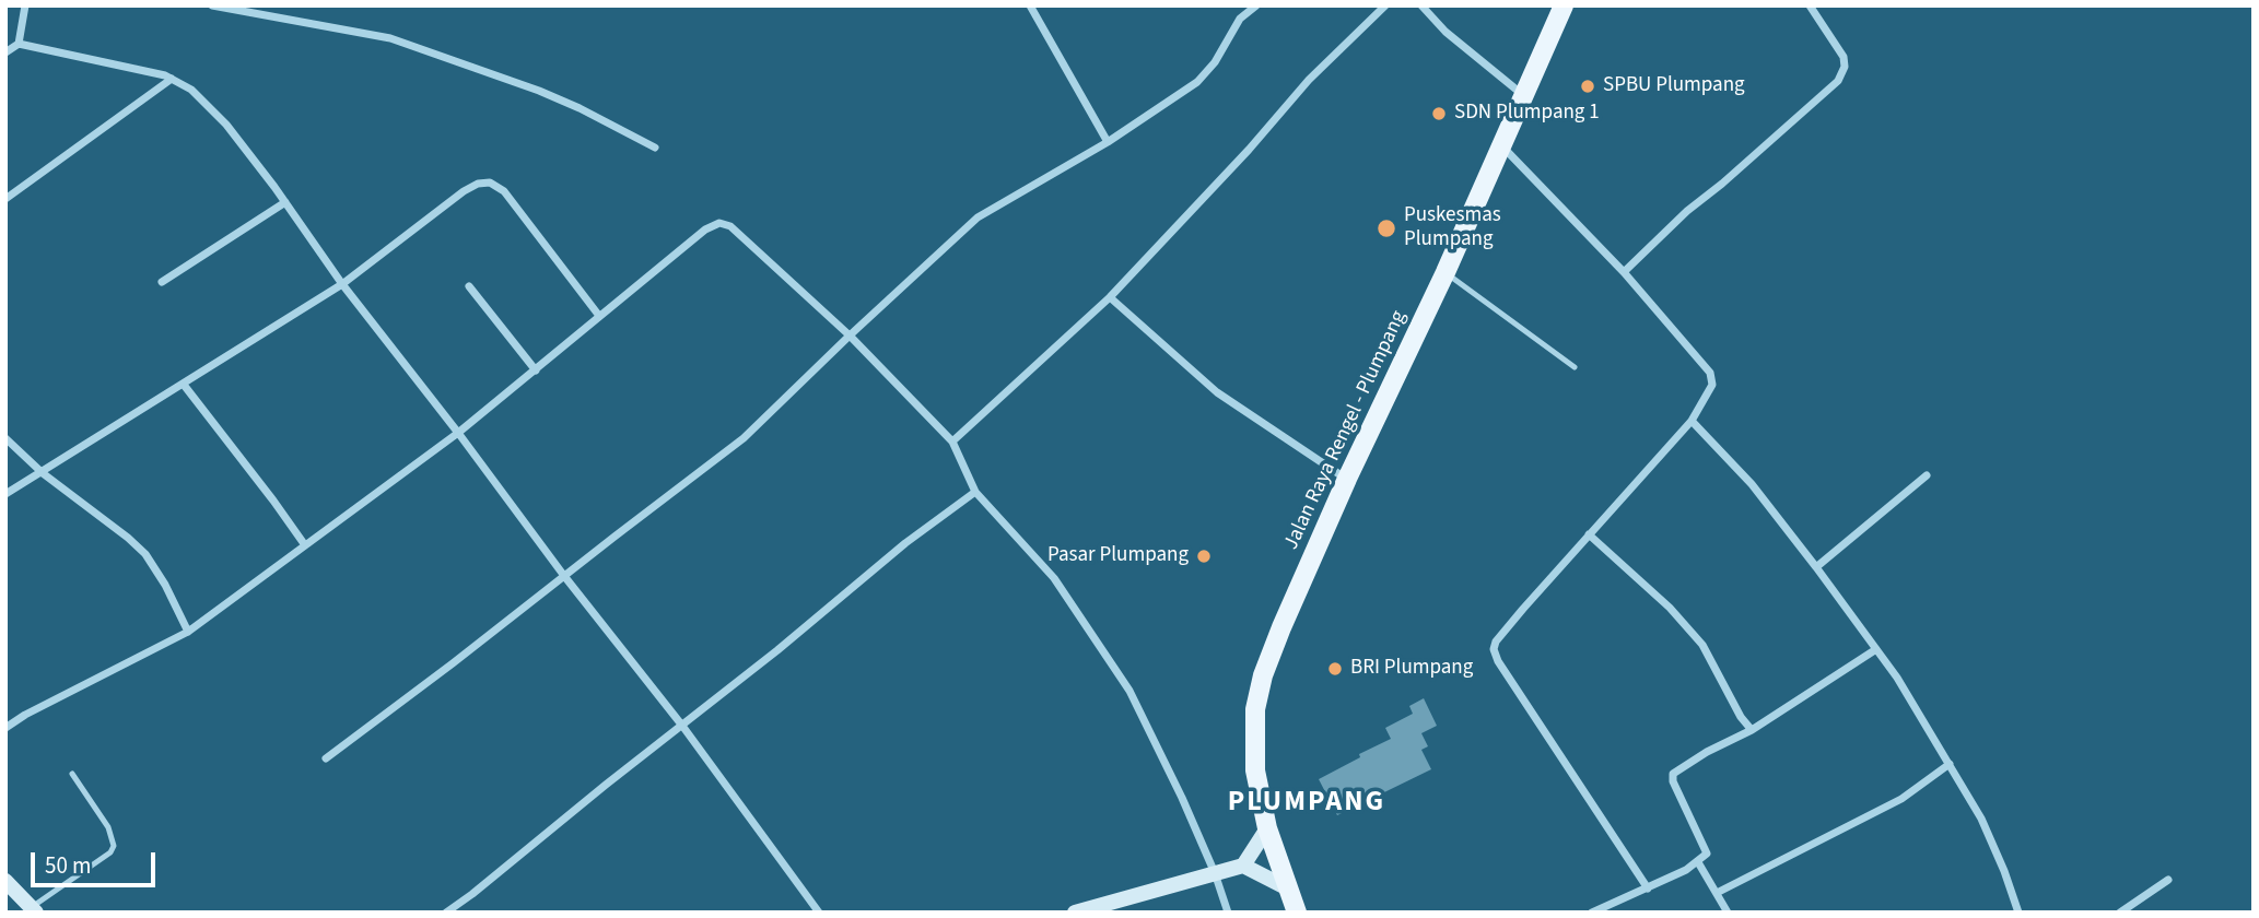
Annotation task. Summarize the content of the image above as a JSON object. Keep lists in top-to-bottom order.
{
  "streets": {
    "main road": ["Jalan Raya Rengel - Plumpang"]
  },
  "districts": ["PLUMPANG"],
  "places": [
    "SPBU Plumpang",
    "SDN Plumpang 1",
    "Puskesmas Plumpang",
    "Pasar Plumpang",
    "BRI Plumpang"
  ],
  "scale_bar": "50 m"
}
